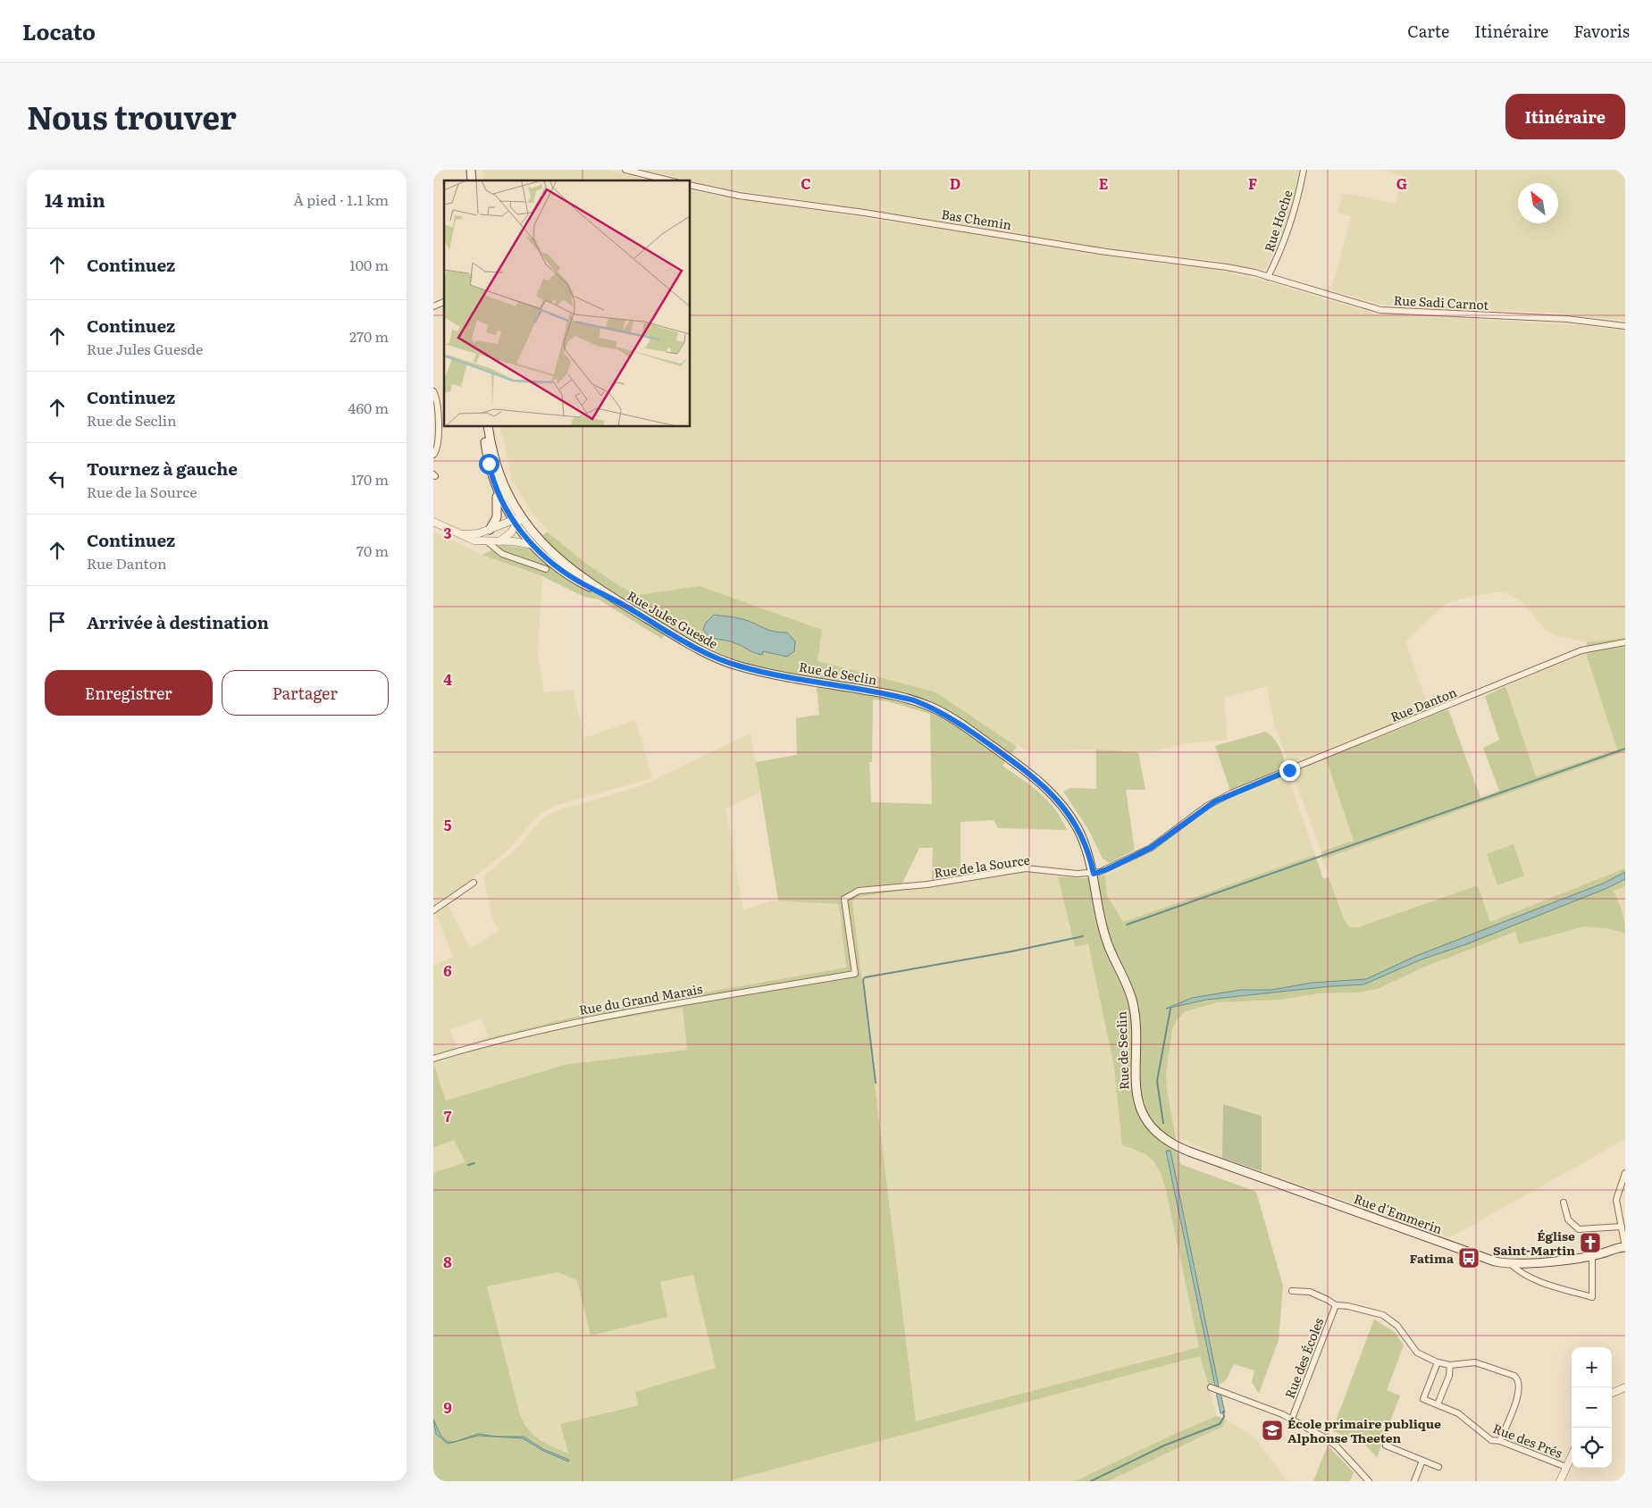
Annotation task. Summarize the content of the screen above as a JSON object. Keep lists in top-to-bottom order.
{
  "streets": {
    "main road": ["Rue Jules Guesde", "Rue de Seclin", "Rue d'Emmerin"],
    "street": [
      "Bas Chemin",
      "Rue Hoche",
      "Rue Sadi Carnot",
      "Rue Danton",
      "Rue de la Source",
      "Rue du Grand Marais",
      "Rue des Écoles",
      "Rue des Prés"
    ]
  },
  "crossings": [
    ["Bas Chemin", "Rue Sadi Carnot"],
    ["Rue Hoche", "Rue Sadi Carnot"],
    ["Rue Jules Guesde", "Rue de Seclin"],
    ["Rue de Seclin", "Rue de la Source"],
    ["Rue de Seclin", "Rue d'Emmerin"],
    ["Rue Danton", "Rue de la Source"],
    ["Rue de la Source", "Rue du Grand Marais"]
  ],
  "places": {
    "church": ["Église Saint-Martin"],
    "bus stop": ["Fatima"],
    "school or university": ["École primaire publique Alphonse Theeten"]
  },
  "north": "top left",
  "page": {
    "header": "Locato",
    "nav": ["Carte", "Itinéraire", "Favoris"],
    "title": "Nous trouver",
    "buttons": [
      "Itinéraire",
      ["Enregistrer", "Partager"]
    ],
    "heading": ["14 min", "À pied · 1.1 km"],
    "list": [
      ["Continuez", "100 m"],
      ["Continuez", "Rue Jules Guesde", "270 m"],
      ["Continuez", "Rue de Seclin", "460 m"],
      ["Tournez à gauche", "Rue de la Source", "170 m"],
      ["Continuez", "Rue Danton", "70 m"],
      "Arrivée à destination"
    ],
    "map_buttons": ["+", "−"]
  },
  "grid": {
    "columns": [
      "C",
      "D",
      "E",
      "F",
      "G"
    ],
    "rows": [
      "3",
      "4",
      "5",
      "6",
      "7",
      "8",
      "9"
    ]
  }
}
